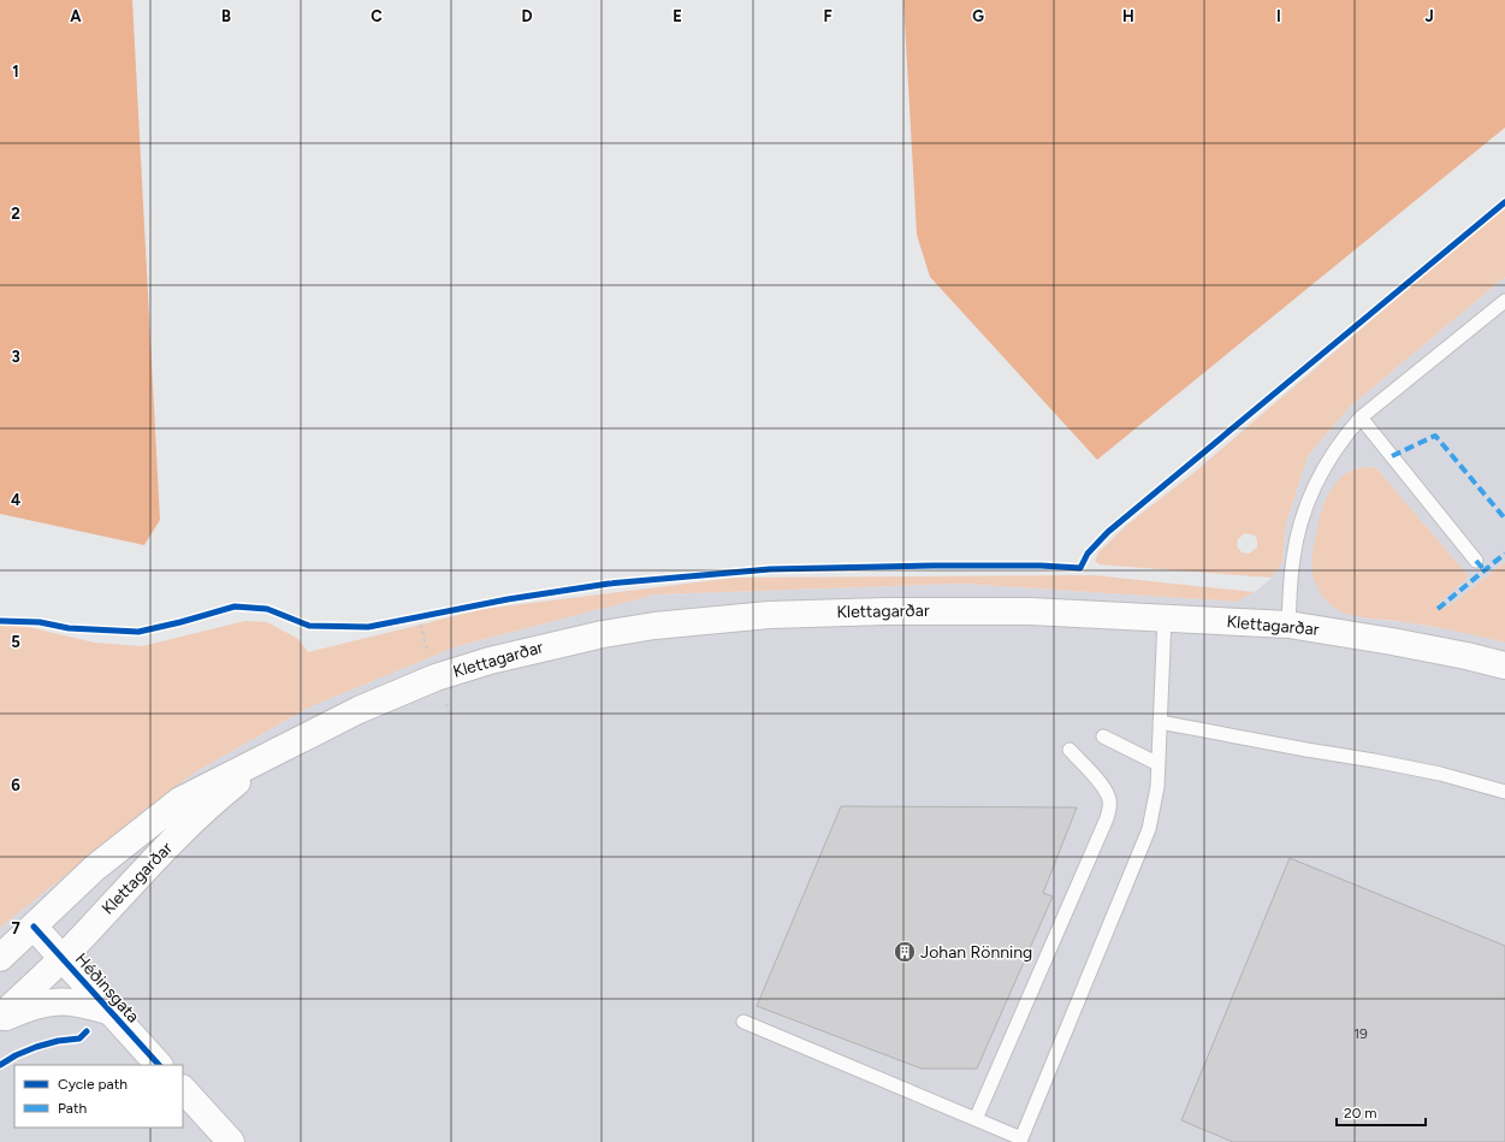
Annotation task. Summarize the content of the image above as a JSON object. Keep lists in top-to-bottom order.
{
  "streets": {
    "main road": ["Klettagarðar", "Héðinsgata"]
  },
  "crossings": [
    ["Klettagarðar", "Héðinsgata"]
  ],
  "places": {
    "building": ["Johan Rönning"]
  },
  "house_numbers": ["19"],
  "legend": ["Cycle path", "Path"],
  "scale_bar": "20 m",
  "grid": {
    "columns": [
      "A",
      "B",
      "C",
      "D",
      "E",
      "F",
      "G",
      "H",
      "I",
      "J"
    ],
    "rows": [
      "1",
      "2",
      "3",
      "4",
      "5",
      "6",
      "7"
    ]
  }
}
